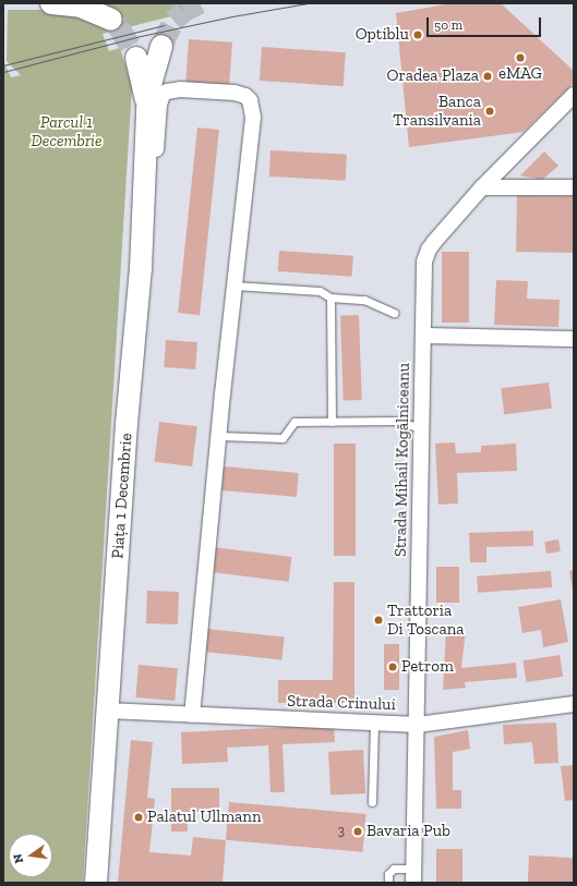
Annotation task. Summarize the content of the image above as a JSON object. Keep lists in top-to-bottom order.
{
  "streets": {
    "street": ["Strada Mihail Kogălniceanu", "Piața 1 Decembrie", "Strada Crinului"]
  },
  "crossings": [
    ["Strada Mihail Kogălniceanu", "Strada Crinului"],
    ["Piața 1 Decembrie", "Strada Crinului"]
  ],
  "parks": ["Parcul 1 Decembrie"],
  "places": [
    "Optiblu",
    "eMAG",
    "Oradea Plaza",
    "Banca Transilvania",
    "Trattoria Di Toscana",
    "Petrom",
    "Palatul Ullmann",
    "Bavaria Pub"
  ],
  "house_numbers": ["3"],
  "scale_bar": "50 m",
  "north": "left"
}
